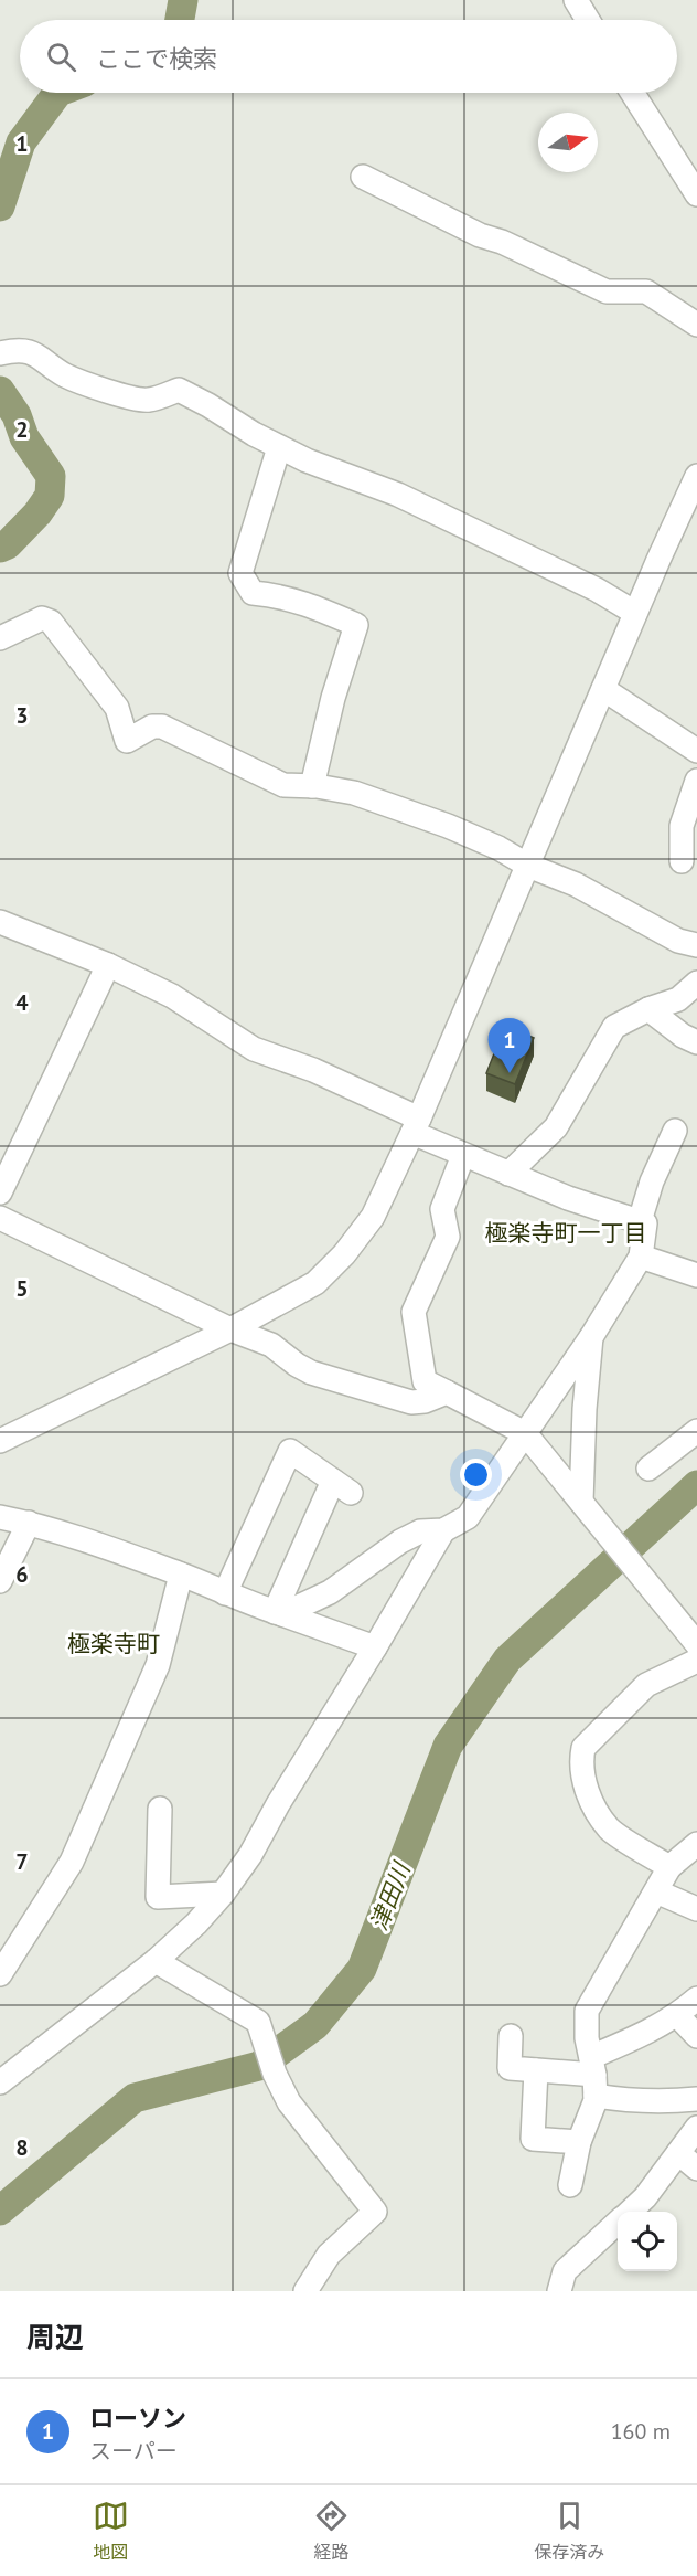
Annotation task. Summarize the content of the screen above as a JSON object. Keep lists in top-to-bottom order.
{
  "districts": ["極楽寺町一丁目", "極楽寺町"],
  "water": ["津田川"],
  "north": "right",
  "page": {
    "search": "ここで検索",
    "pins": "1",
    "heading": "周辺",
    "list": [
      {
        "mark": "1",
        "name": "ローソン",
        "note": "スーパー",
        "value": "160 m"
      }
    ],
    "nav": ["地図", "経路", "保存済み"]
  },
  "grid": {
    "rows": [
      "1",
      "2",
      "3",
      "4",
      "5",
      "6",
      "7",
      "8"
    ]
  }
}
